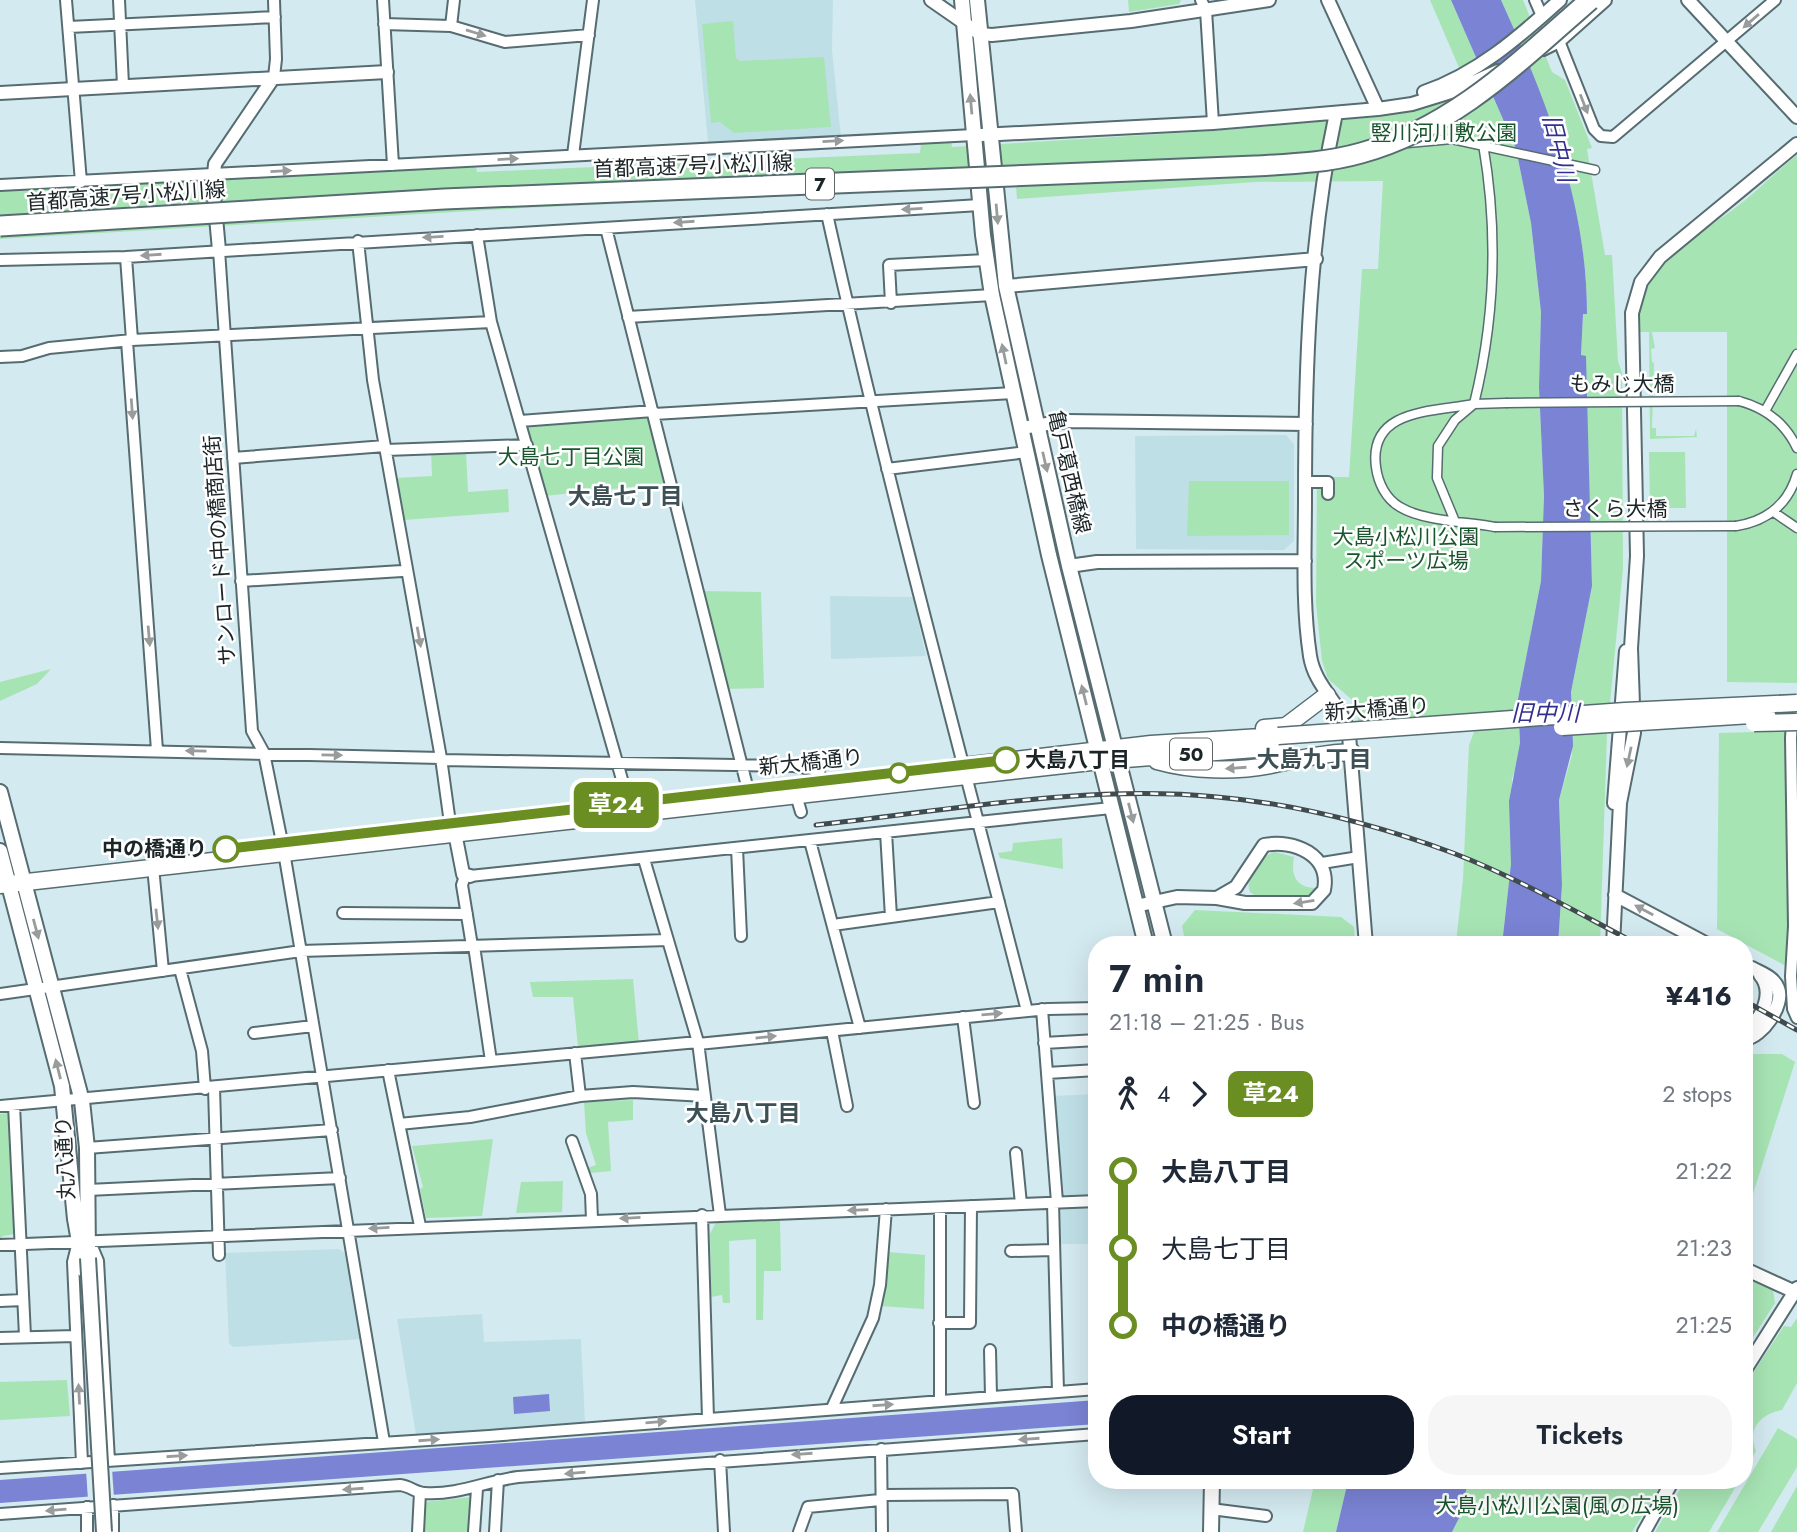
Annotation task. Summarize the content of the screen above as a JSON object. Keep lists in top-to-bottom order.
{
  "streets": {
    "highway": ["首都高速7号小松川線", "7"],
    "main road": [
      "亀戸葛西橋線",
      "新大橋通り",
      "50",
      "丸八通り"
    ],
    "street": ["もみじ大橋", "さくら大橋", "サンロード中の橋商店街"]
  },
  "crossings": [
    ["もみじ大橋", "さくら大橋"],
    ["亀戸葛西橋線", "新大橋通り"],
    ["サンロード中の橋商店街", "新大橋通り"],
    ["新大橋通り", "丸八通り"]
  ],
  "districts": ["大島七丁目", "大島九丁目", "大島八丁目"],
  "water": ["旧中川"],
  "parks": [
    "竪川河川敷公園",
    "大島七丁目公園",
    "大島小松川公園 スポーツ広場",
    "大島小松川公園(風の広場)"
  ],
  "places": ["大島八丁目", "中の橋通り"],
  "lines": ["bus line 草24"],
  "page": {
    "on_map": "草24",
    "heading": ["7 min", "21:18 – 21:25 · Bus", "¥416"],
    "legs": ["4", "草24", "2 stops"],
    "list": [
      {
        "name": "大島八丁目",
        "value": "21:22"
      },
      {
        "name": "大島七丁目",
        "value": "21:23"
      },
      {
        "name": "中の橋通り",
        "value": "21:25"
      }
    ],
    "buttons": ["Start", "Tickets"]
  }
}
